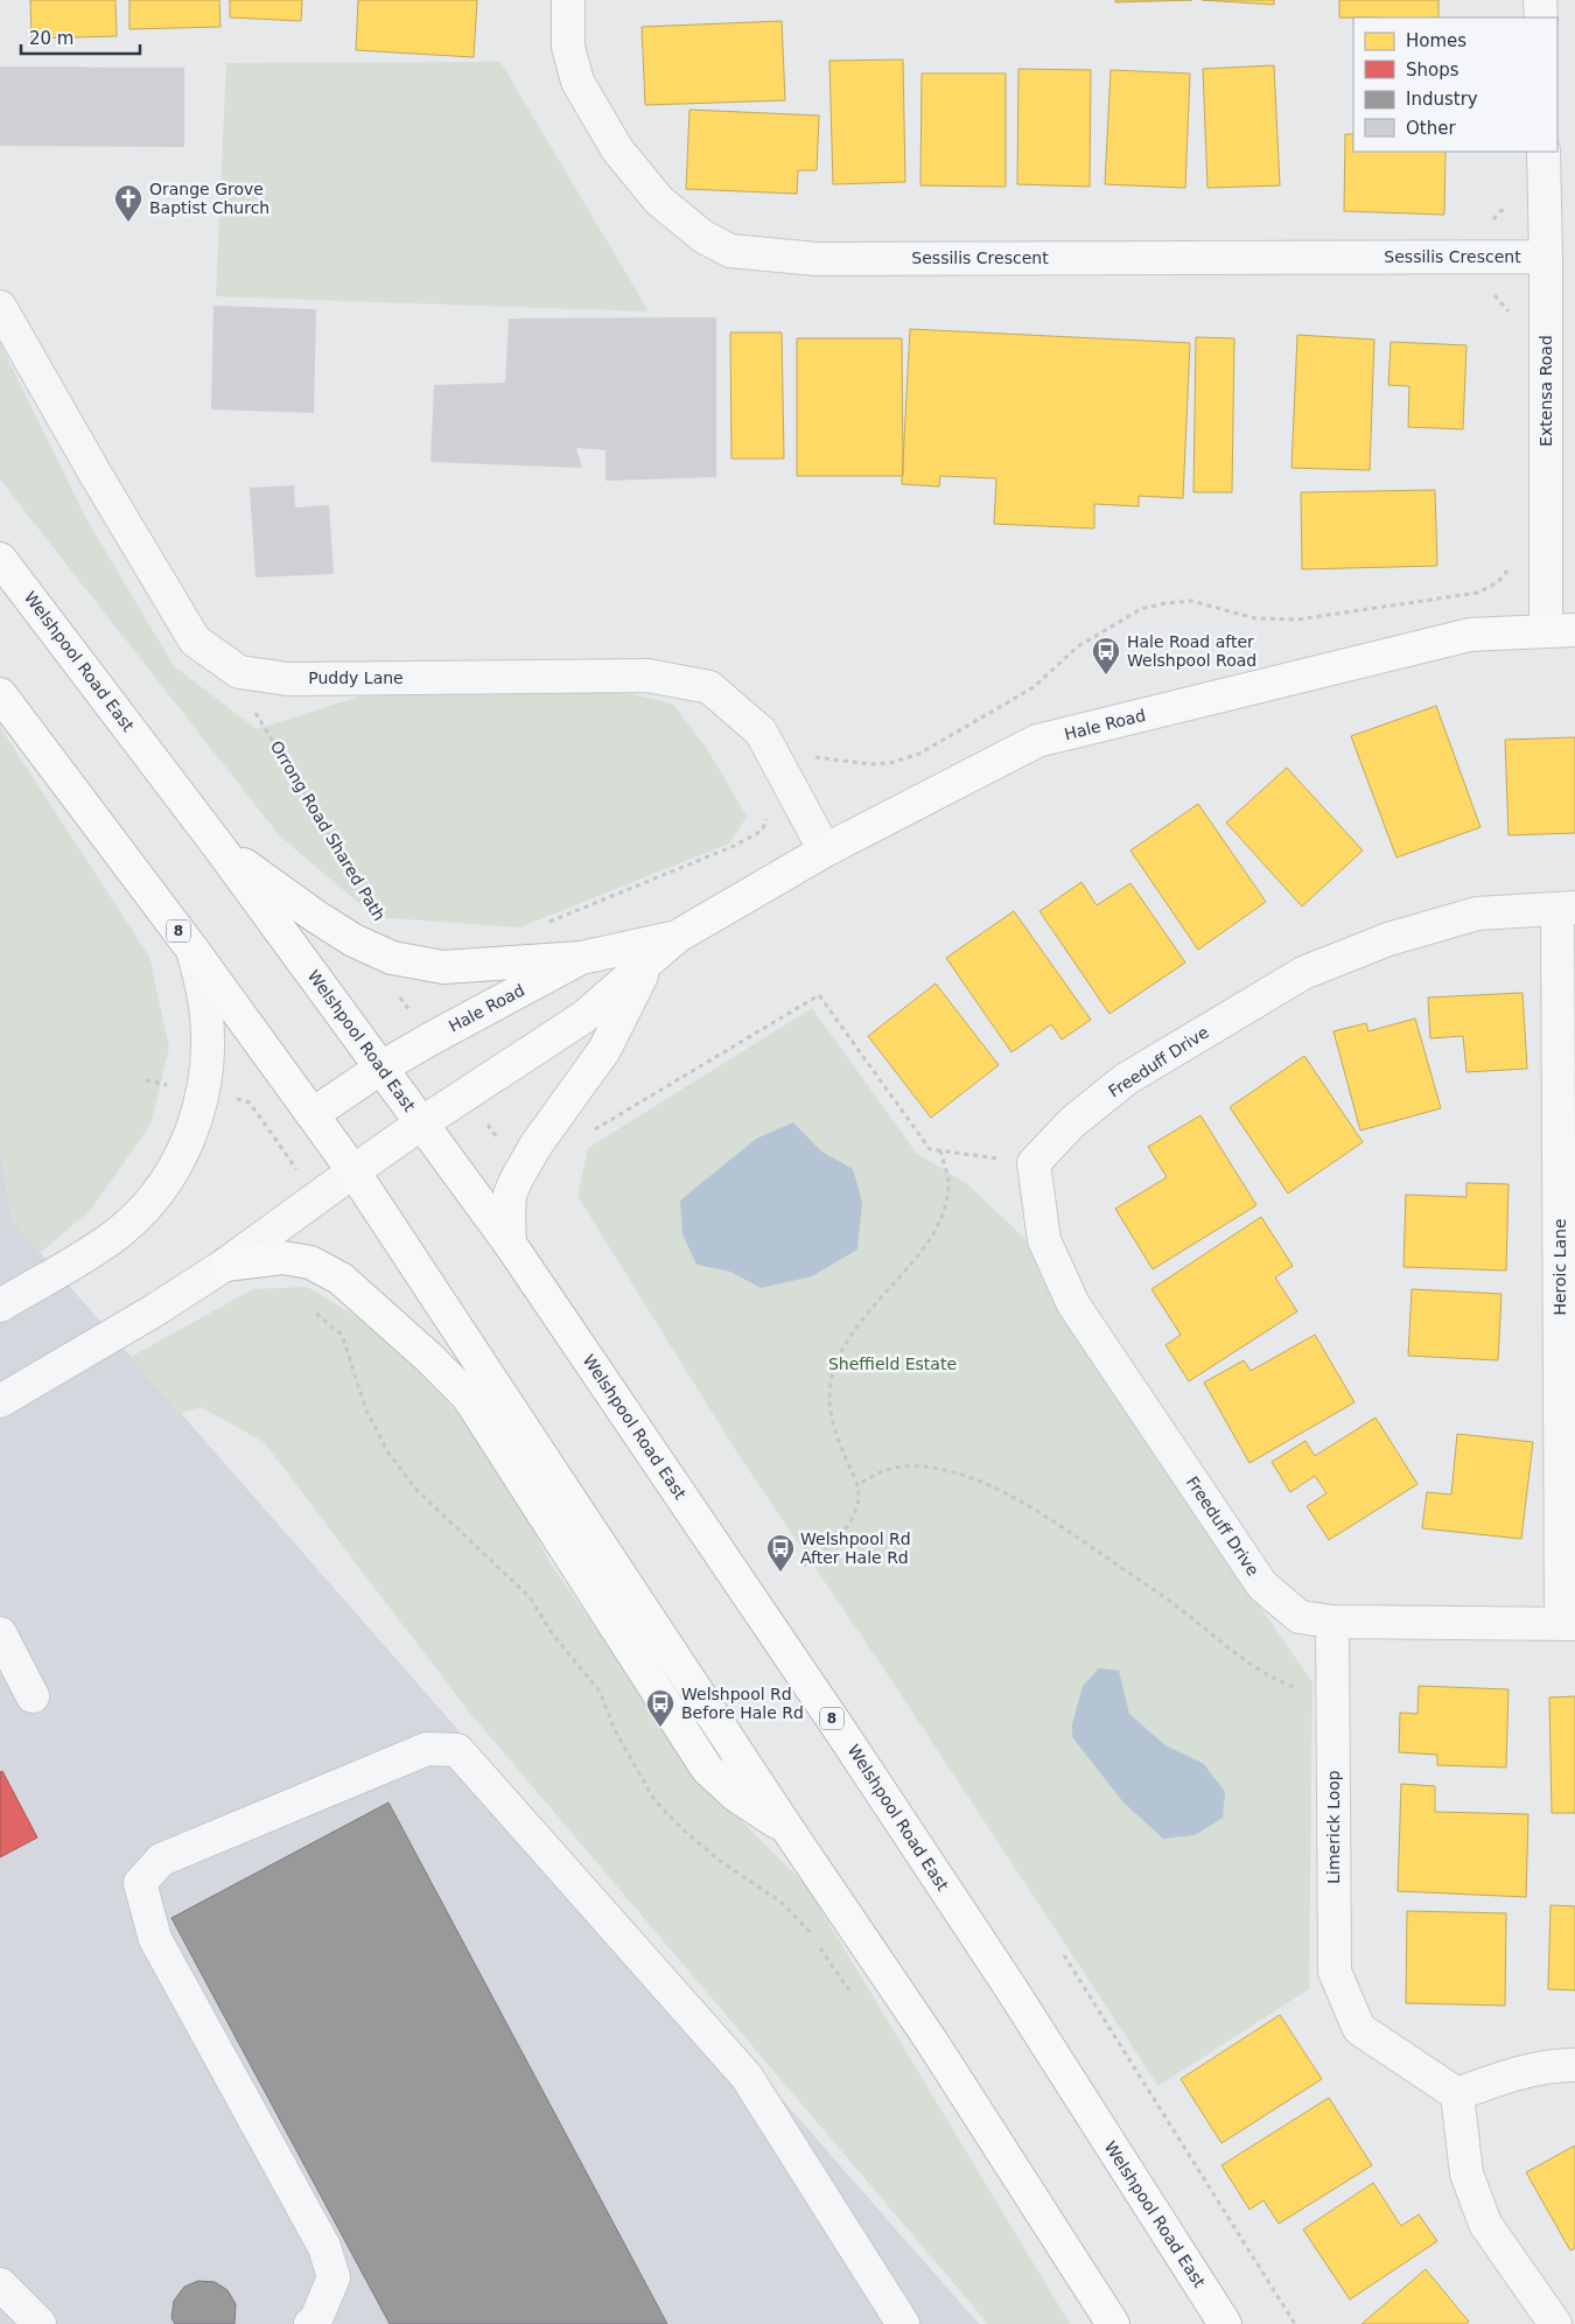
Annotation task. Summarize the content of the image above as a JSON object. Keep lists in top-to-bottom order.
{
  "streets": {
    "main road": ["Welshpool Road East", "Hale Road", "8"],
    "street": [
      "Sessilis Crescent",
      "Extensa Road",
      "Puddy Lane",
      "Freeduff Drive",
      "Heroic Lane",
      "Limerick Loop"
    ],
    "path": ["Orrong Road Shared Path"]
  },
  "crossings": [
    ["Sessilis Crescent", "Extensa Road"],
    ["Extensa Road", "Hale Road"],
    ["Welshpool Road East", "Hale Road"],
    ["Puddy Lane", "Hale Road"],
    ["Hale Road", "8"],
    ["Freeduff Drive", "Heroic Lane"],
    ["Freeduff Drive", "Limerick Loop"]
  ],
  "parks": ["Sheffield Estate"],
  "places": {
    "church": ["Orange Grove Baptist Church"],
    "bus stop": ["Hale Road after Welshpool Road", "Welshpool Rd After Hale Rd", "Welshpool Rd Before Hale Rd"]
  },
  "legend": [
    "Homes",
    "Shops",
    "Industry",
    "Other"
  ],
  "scale_bar": "20 m"
}
